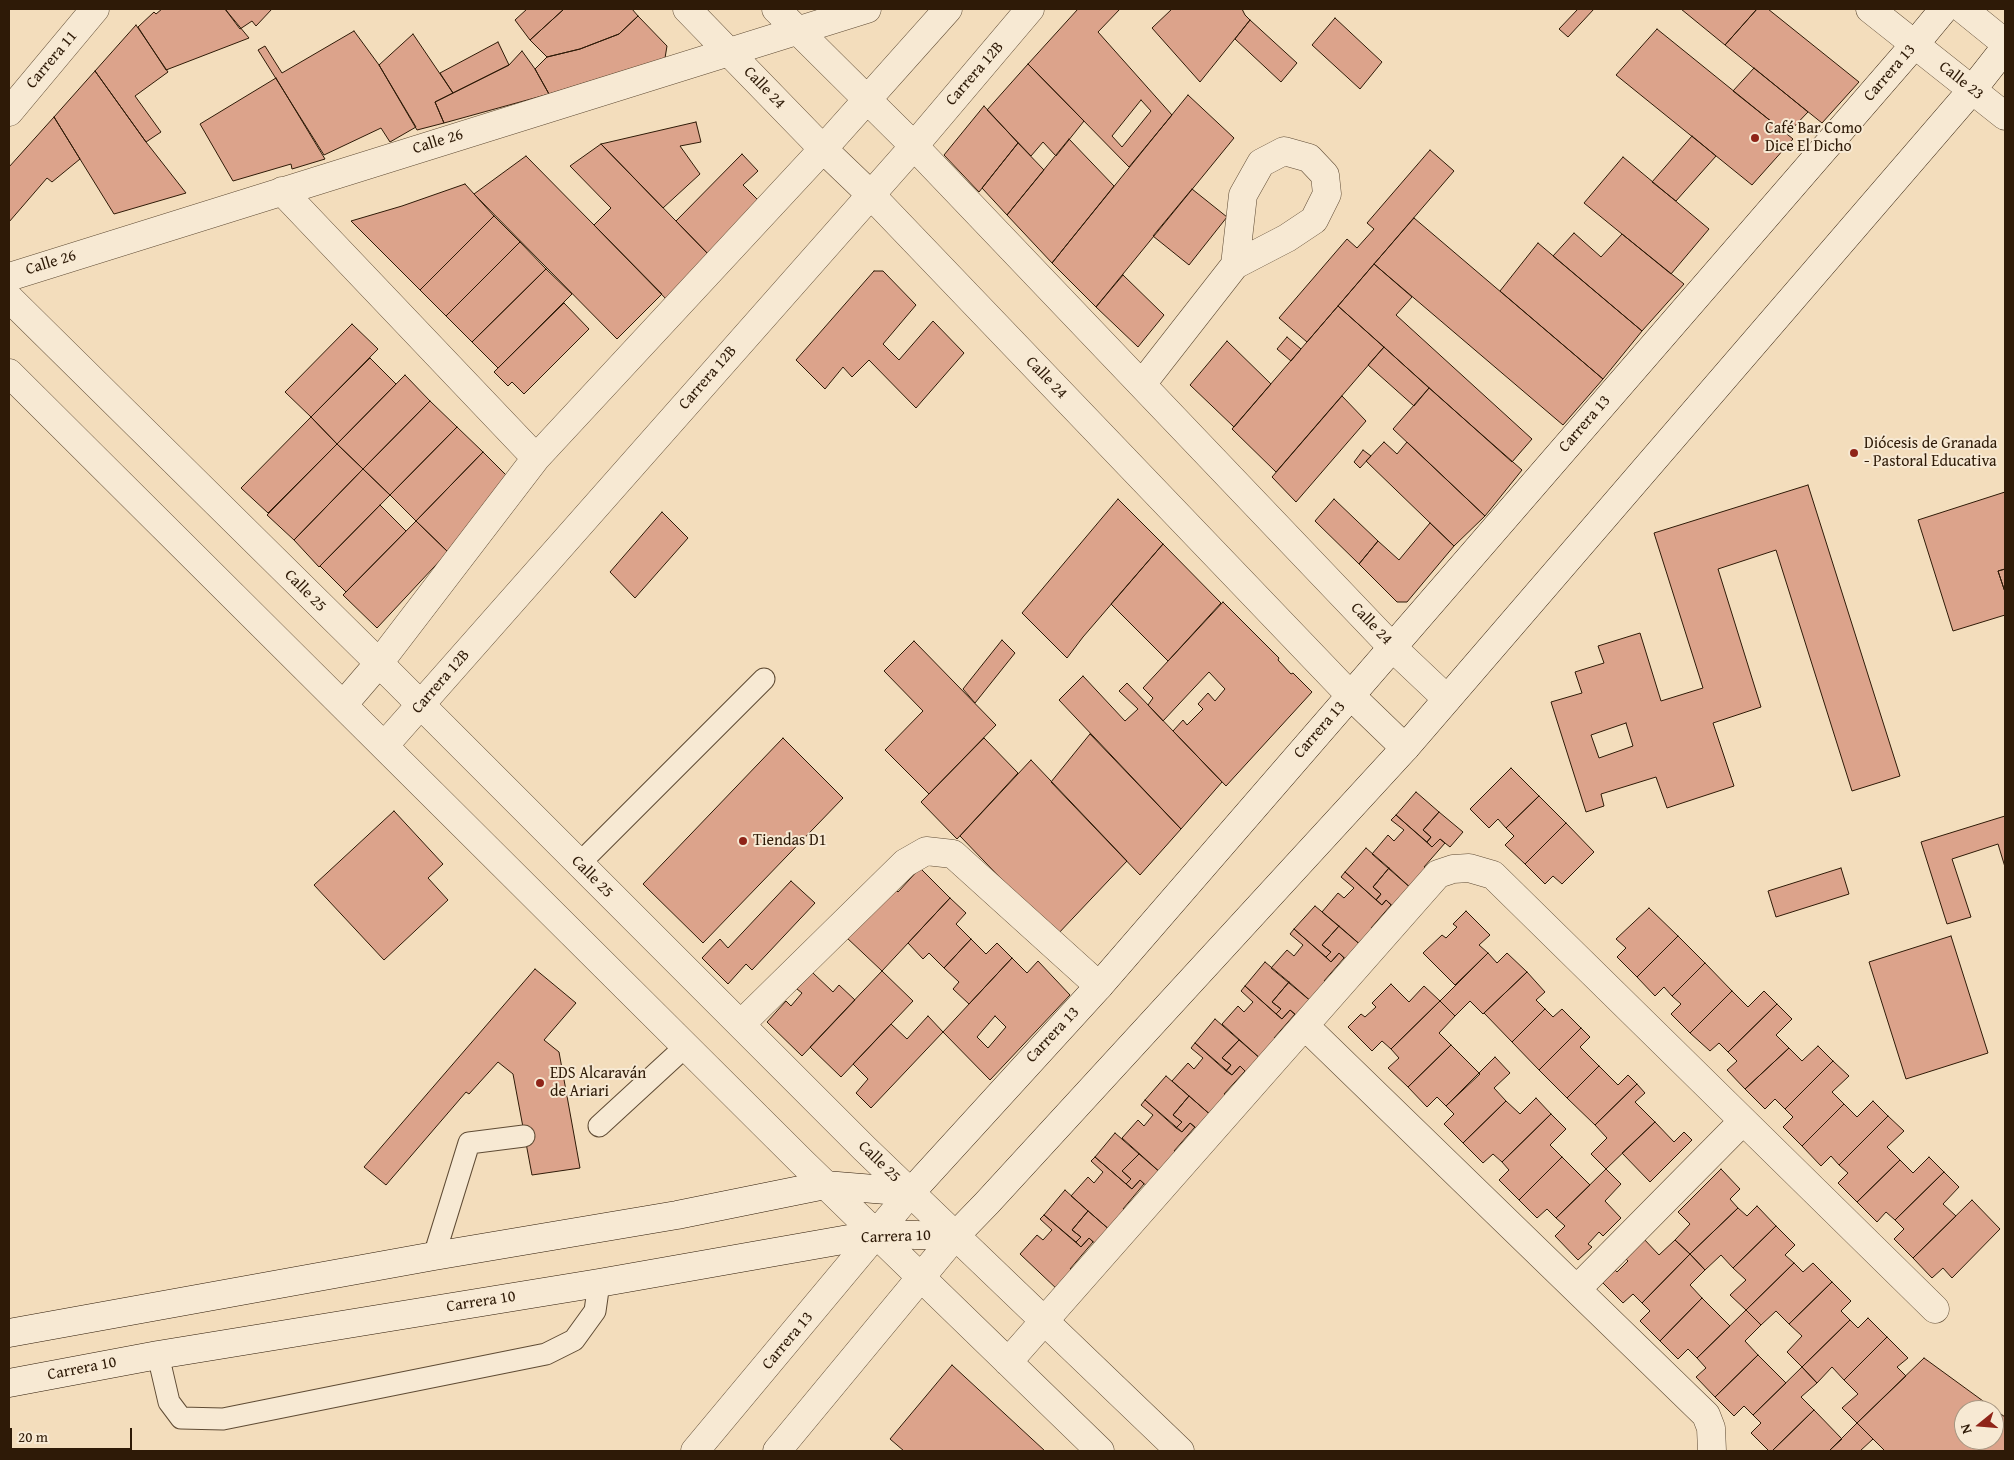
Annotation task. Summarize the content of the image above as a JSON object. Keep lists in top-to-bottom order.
{
  "streets": {
    "street": [
      "Carrera 11",
      "Carrera 13",
      "Carrera 12B",
      "Calle 23",
      "Calle 24",
      "Calle 26",
      "Calle 25",
      "Carrera 10"
    ]
  },
  "crossings": [
    ["Carrera 13", "Calle 23"],
    ["Carrera 13", "Calle 24"],
    ["Carrera 13", "Calle 25"],
    ["Carrera 13", "Carrera 10"],
    ["Carrera 12B", "Calle 24"],
    ["Carrera 12B", "Calle 25"],
    ["Calle 24", "Calle 26"],
    ["Calle 25", "Carrera 10"]
  ],
  "places": [
    "Café Bar Como Dice El Dicho",
    "Diócesis de Granada - Pastoral Educativa",
    "Tiendas D1",
    "EDS Alcaraván de Ariari"
  ],
  "scale_bar": "20 m",
  "north": "left"
}
